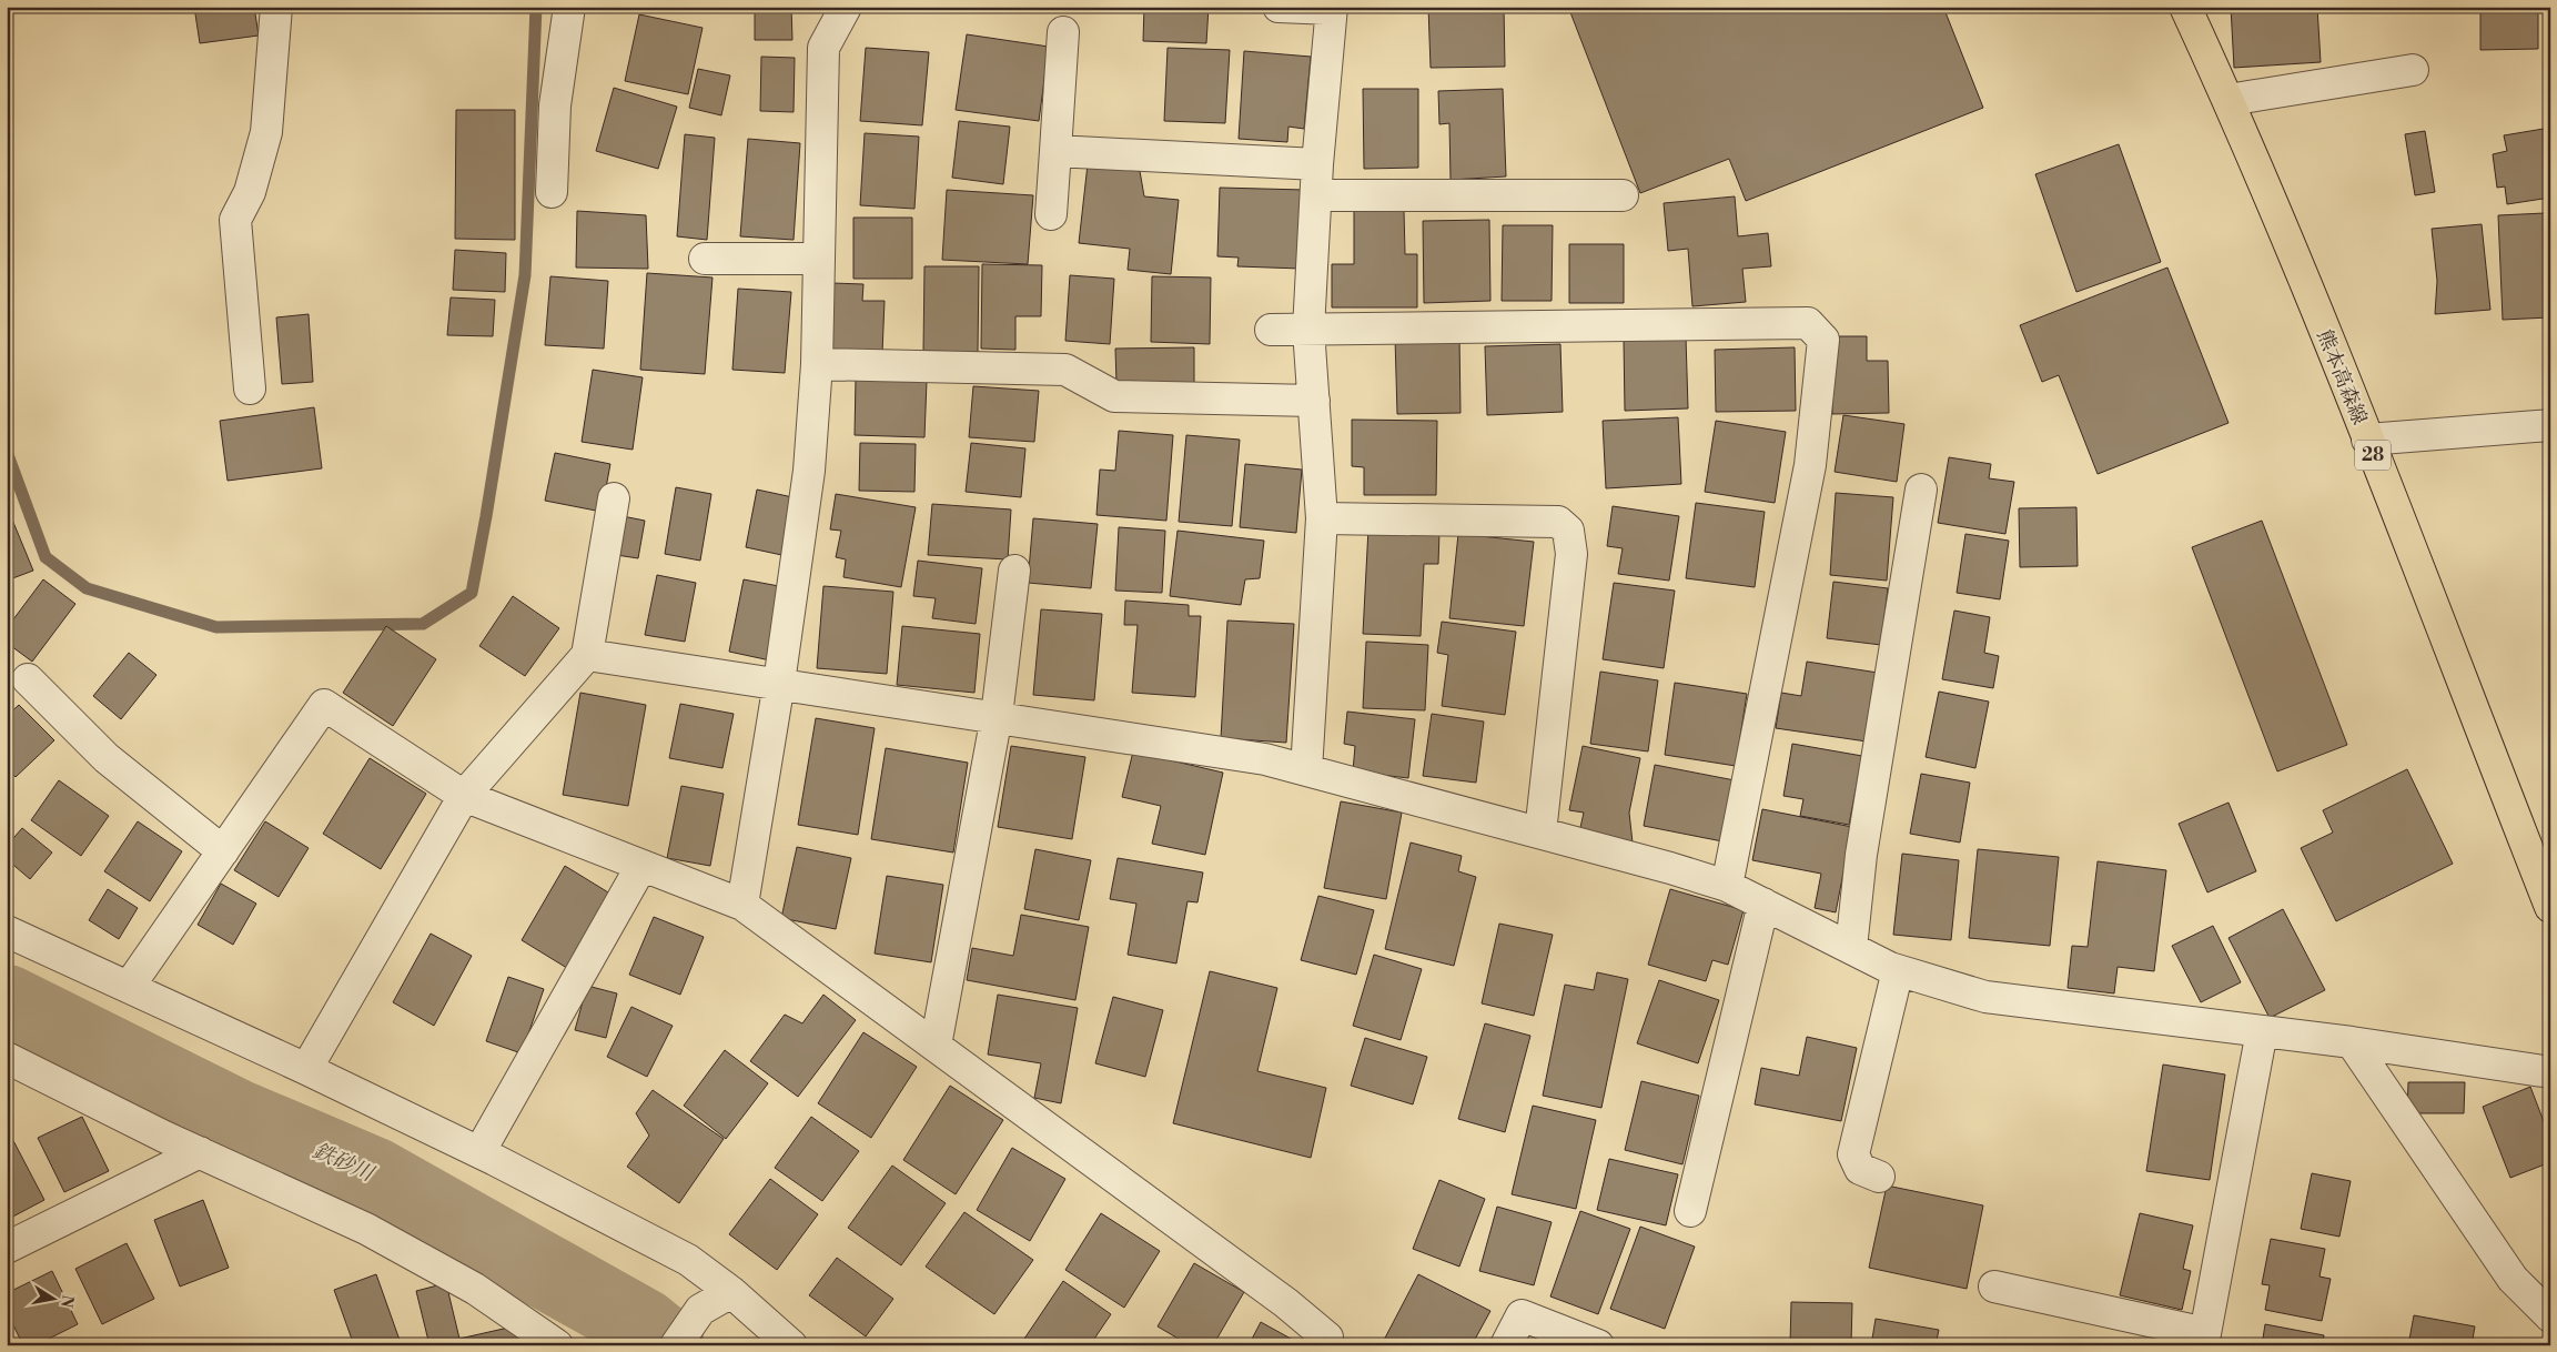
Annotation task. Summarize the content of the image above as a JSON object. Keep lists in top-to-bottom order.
{
  "streets": {
    "main road": ["熊本高森線", "28"]
  },
  "water": ["鉄砂川"],
  "north": "right"
}
